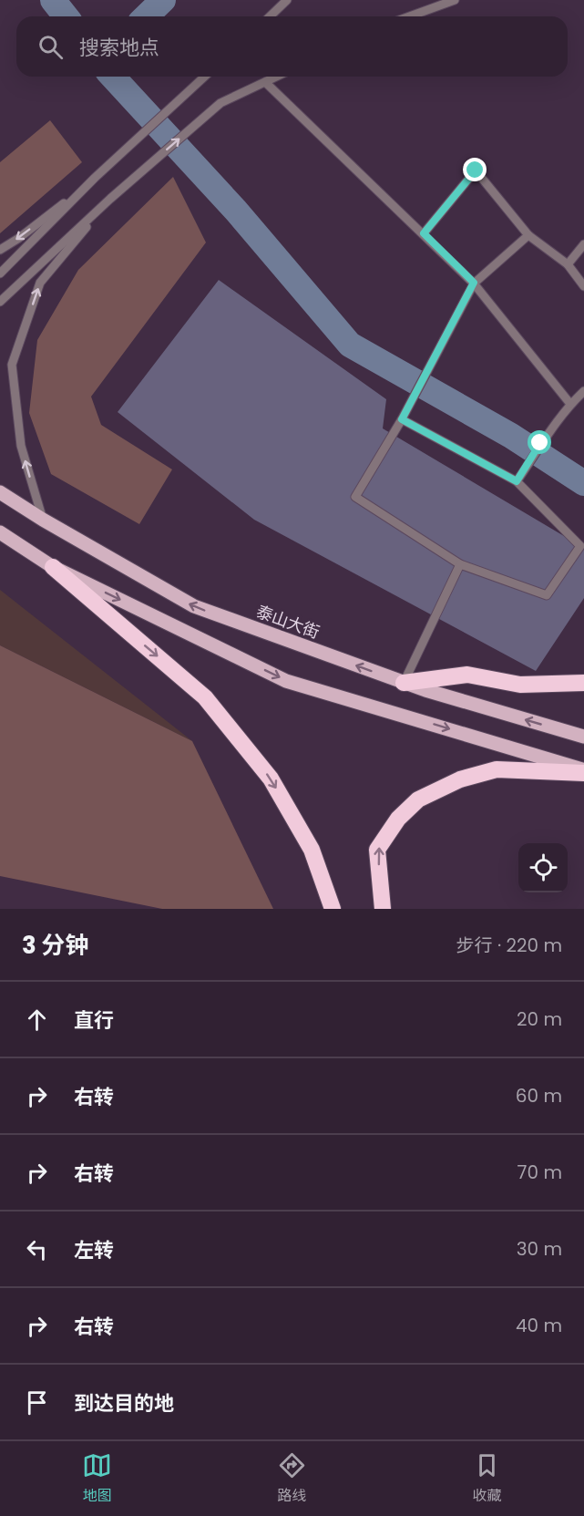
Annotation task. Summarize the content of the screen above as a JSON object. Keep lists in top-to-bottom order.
{
  "streets": {
    "main road": ["泰山大街"]
  },
  "page": {
    "search": "搜索地点",
    "heading": ["3 分钟", "步行 · 220 m"],
    "list": [
      ["直行", "20 m"],
      ["右转", "60 m"],
      ["右转", "70 m"],
      ["左转", "30 m"],
      ["右转", "40 m"],
      "到达目的地"
    ],
    "nav": ["地图", "路线", "收藏"]
  }
}
